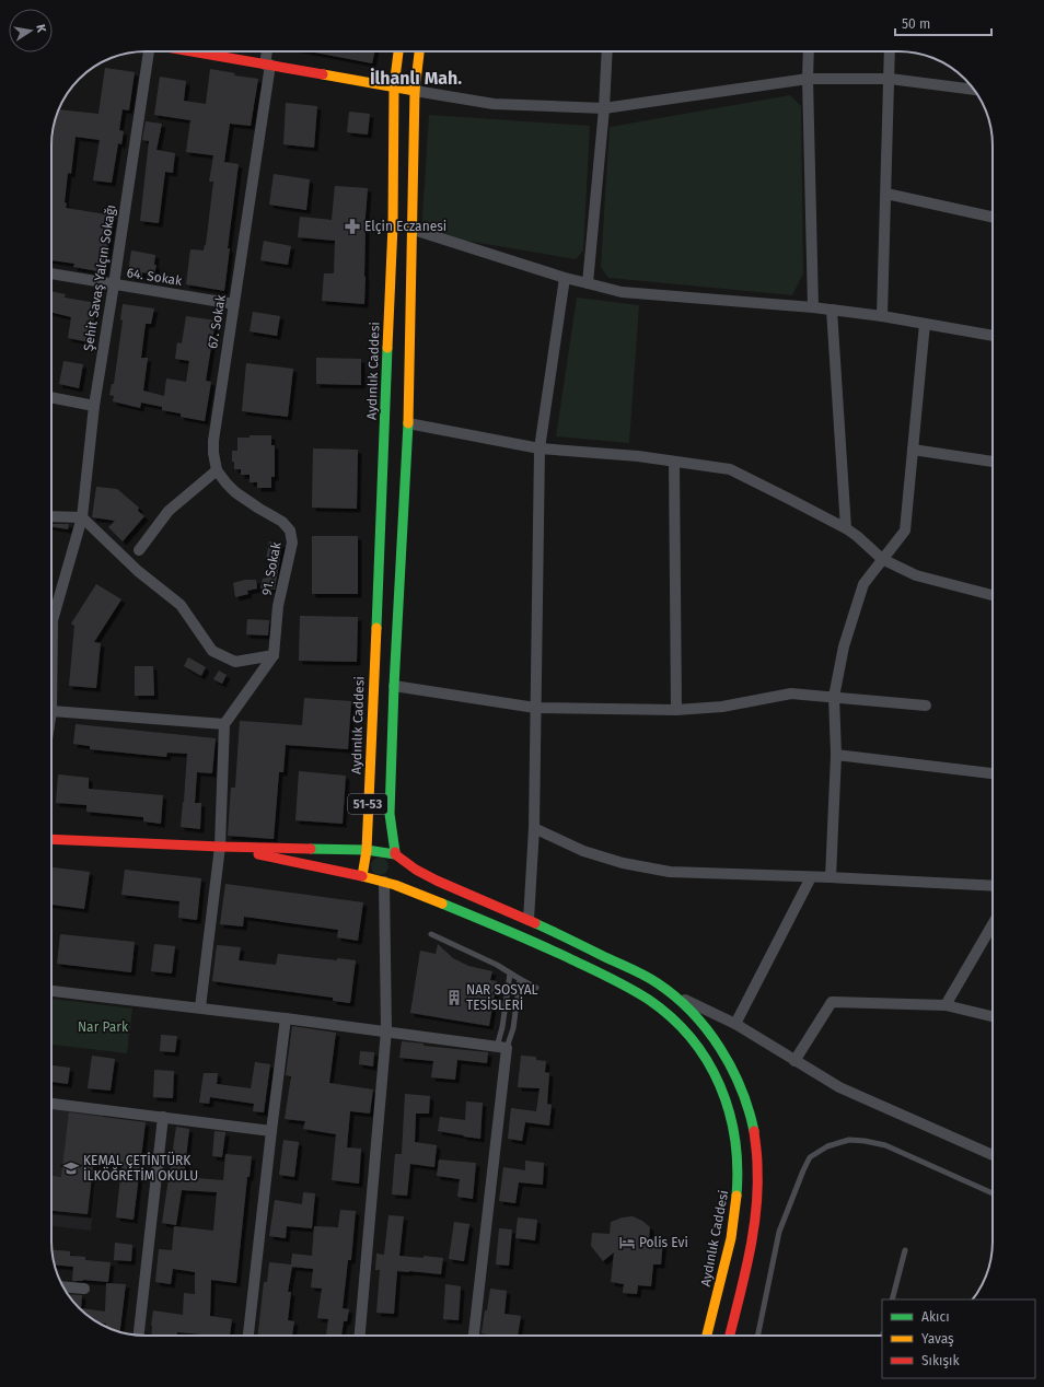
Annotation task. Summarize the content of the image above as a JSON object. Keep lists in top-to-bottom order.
{
  "streets": {
    "main road": ["Aydınlık Caddesi", "51-53"],
    "street": [
      "64. Sokak",
      "Şehit Savaş Yalçın Sokağı",
      "67. Sokak",
      "91. Sokak"
    ]
  },
  "crossings": [
    ["64. Sokak", "Şehit Savaş Yalçın Sokağı"],
    ["64. Sokak", "67. Sokak"],
    ["67. Sokak", "91. Sokak"]
  ],
  "districts": ["İlhanlı Mah."],
  "parks": ["Nar Park"],
  "places": {
    "pharmacy": ["Elçin Eczanesi"],
    "building": ["NAR SOSYAL TESİSLERİ"],
    "school or university": ["KEMAL ÇETİNTÜRK İLKÖĞRETİM OKULU"],
    "hotel": ["Polis Evi"]
  },
  "legend": ["Akıcı", "Yavaş", "Sıkışık"],
  "scale_bar": "50 m",
  "north": "right"
}
